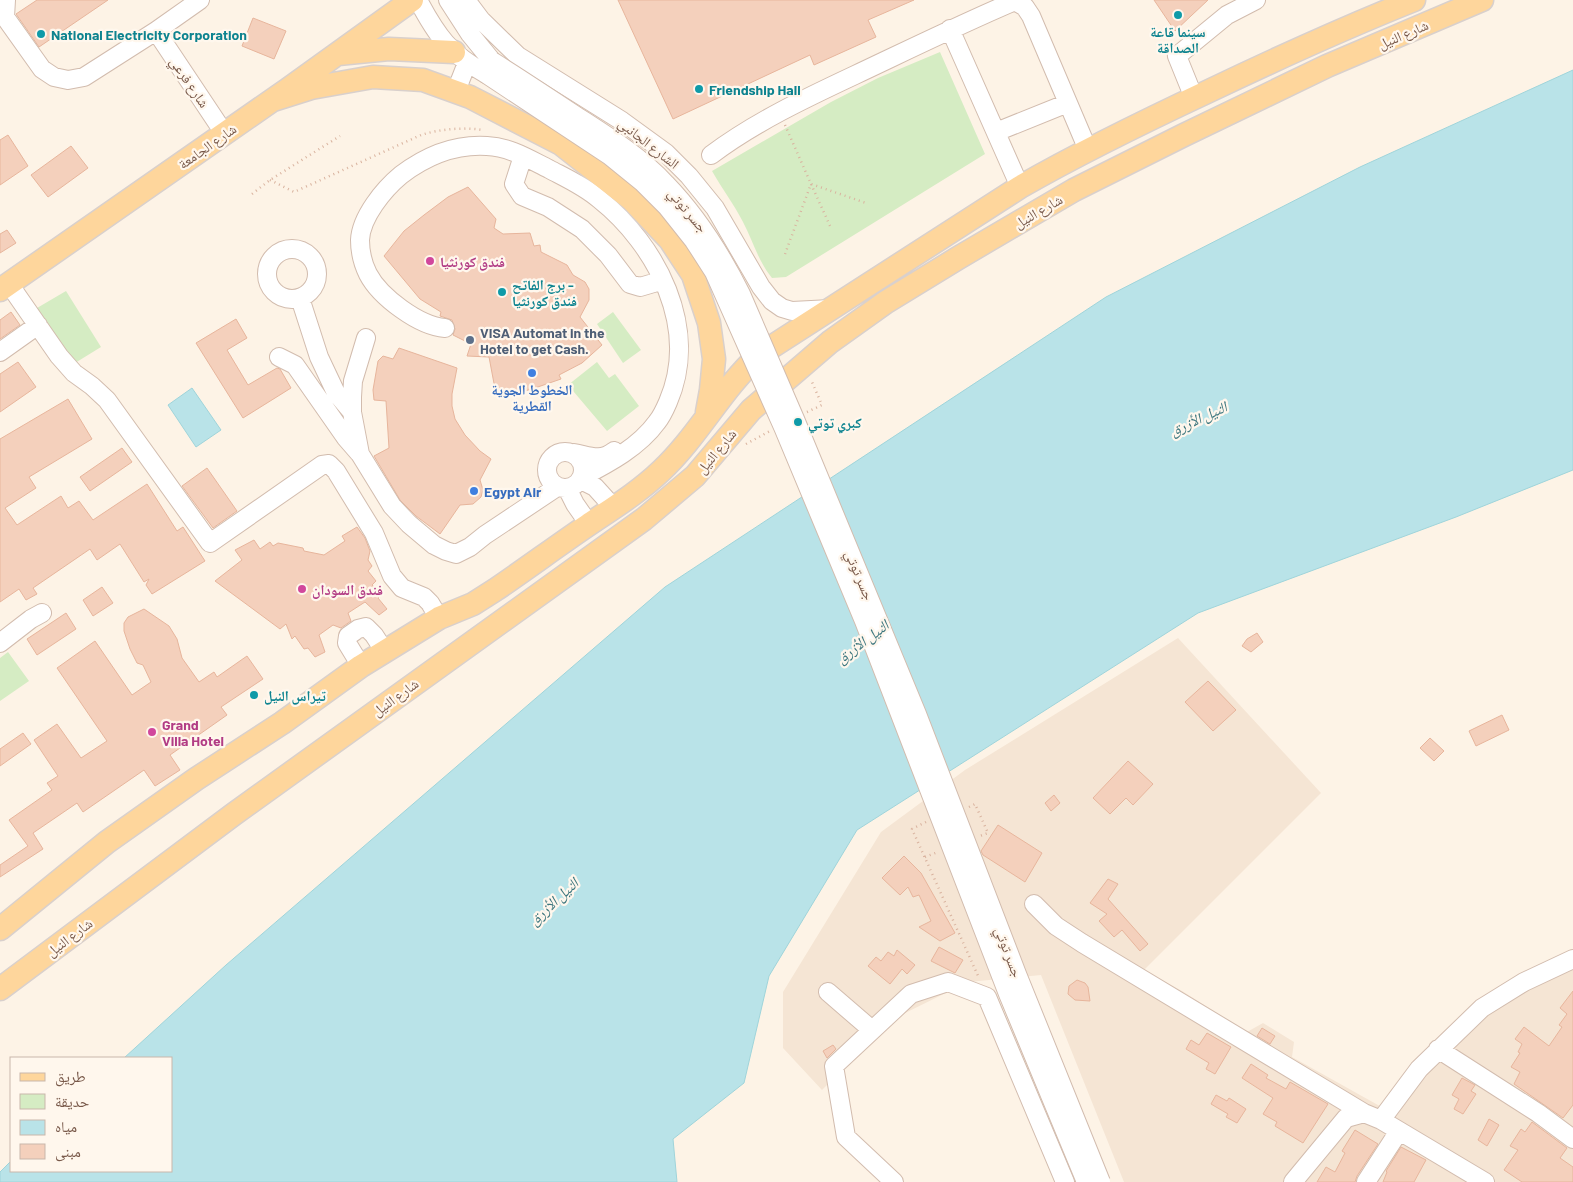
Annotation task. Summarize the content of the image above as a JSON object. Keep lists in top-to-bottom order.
{
  "streets": {
    "main road": ["شارع النيل", "شارع الجامعة"],
    "street": ["شارع فرعي", "الشارع الجانبي", "جسر توتي"]
  },
  "crossings": [
    ["شارع النيل", "الشارع الجانبي"],
    ["شارع فرعي", "شارع الجامعة"]
  ],
  "water": ["النيل الأزرق"],
  "places": [
    "سينما قاعة الصداقة",
    "National Electricity Corporation",
    "Friendship Hall",
    "فندق كورنثيا",
    "برج الفاتح - فندق كورنثيا",
    "VISA Automat in the Hotel to get Cash.",
    "الخطوط الجوية القطرية",
    "كبري توتي",
    "Egypt Air",
    "فندق السودان",
    "تيراس النيل",
    "Grand Villa Hotel"
  ],
  "legend": [
    "طريق",
    "حديقة",
    "مياه",
    "مبنى"
  ]
}
